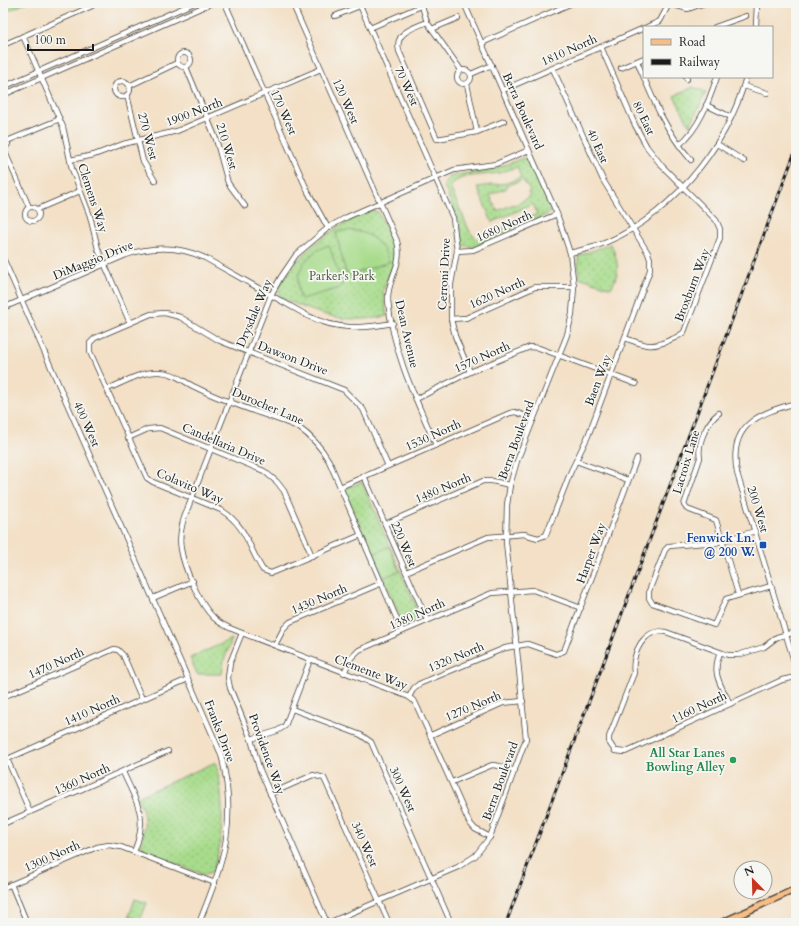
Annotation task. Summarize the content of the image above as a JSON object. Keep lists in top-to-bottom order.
{
  "streets": {
    "street": [
      "1810 North",
      "70 West",
      "120 West",
      "Berra Boulevard",
      "1900 North",
      "170 West",
      "80 East",
      "270 West",
      "210 West",
      "40 East",
      "Clemens Way",
      "1680 North",
      "DiMaggio Drive",
      "Cerroni Drive",
      "Broxburn Way",
      "1620 North",
      "Drysdale Way",
      "Dean Avenue",
      "1570 North",
      "Dawson Drive",
      "Baen Way",
      "Durocher Lane",
      "400 West",
      "1530 North",
      "Candellaria Drive",
      "Lacroix Lane",
      "Colavito Way",
      "1480 North",
      "200 West",
      "220 West",
      "Harper Way",
      "1430 North",
      "1380 North",
      "1320 North",
      "1470 North",
      "Clemente Way",
      "1270 North",
      "1160 North",
      "1410 North",
      "Franks Drive",
      "Providence Way",
      "1360 North",
      "300 West",
      "340 West",
      "1300 North"
    ]
  },
  "crossings": [
    ["1810 North", "Berra Boulevard"],
    ["1810 North", "80 East"],
    ["1810 North", "40 East"],
    ["70 West", "Cerroni Drive"],
    ["70 West", "Drysdale Way"],
    ["120 West", "1900 North"],
    ["120 West", "Drysdale Way"],
    ["120 West", "Dean Avenue"],
    ["Berra Boulevard", "1680 North"],
    ["Berra Boulevard", "1620 North"],
    ["Berra Boulevard", "Drysdale Way"],
    ["Berra Boulevard", "1570 North"],
    ["Berra Boulevard", "Baen Way"],
    ["Berra Boulevard", "1530 North"],
    ["Berra Boulevard", "1480 North"],
    ["Berra Boulevard", "1380 North"],
    ["Berra Boulevard", "1320 North"],
    ["Berra Boulevard", "Clemente Way"],
    ["Berra Boulevard", "1270 North"],
    ["Berra Boulevard", "Providence Way"],
    ["Berra Boulevard", "300 West"],
    ["Berra Boulevard", "340 West"],
    ["1900 North", "170 West"],
    ["1900 North", "270 West"],
    ["1900 North", "210 West"],
    ["1900 North", "Clemens Way"],
    ["170 West", "Drysdale Way"],
    ["80 East", "Broxburn Way"],
    ["40 East", "Baen Way"],
    ["Clemens Way", "DiMaggio Drive"],
    ["Clemens Way", "Dawson Drive"],
    ["1680 North", "Cerroni Drive"],
    ["DiMaggio Drive", "Drysdale Way"],
    ["DiMaggio Drive", "Dean Avenue"],
    ["DiMaggio Drive", "400 West"],
    ["Cerroni Drive", "1620 North"],
    ["Cerroni Drive", "Drysdale Way"],
    ["Cerroni Drive", "1570 North"],
    ["Broxburn Way", "Baen Way"],
    ["Drysdale Way", "Dean Avenue"],
    ["Drysdale Way", "Dawson Drive"],
    ["Drysdale Way", "Durocher Lane"],
    ["Drysdale Way", "Candellaria Drive"],
    ["Drysdale Way", "Colavito Way"],
    ["Drysdale Way", "Clemente Way"],
    ["Dean Avenue", "1570 North"],
    ["Dean Avenue", "1530 North"],
    ["1570 North", "Baen Way"],
    ["Dawson Drive", "1530 North"],
    ["Dawson Drive", "Colavito Way"],
    ["Durocher Lane", "1530 North"],
    ["Durocher Lane", "Colavito Way"],
    ["Durocher Lane", "1430 North"],
    ["Durocher Lane", "1380 North"],
    ["400 West", "Franks Drive"],
    ["1530 North", "220 West"],
    ["Candellaria Drive", "Colavito Way"],
    ["1480 North", "220 West"],
    ["220 West", "1380 North"],
    ["Harper Way", "1380 North"],
    ["Harper Way", "1320 North"],
    ["1430 North", "Clemente Way"],
    ["1380 North", "Clemente Way"],
    ["1320 North", "Clemente Way"],
    ["1470 North", "1410 North"],
    ["Clemente Way", "1270 North"],
    ["Clemente Way", "Providence Way"],
    ["1410 North", "Franks Drive"],
    ["Providence Way", "340 West"]
  ],
  "parks": ["Parker's Park"],
  "places": {
    "transit": ["Fenwick Ln. @ 200 W."],
    "other": ["All Star Lanes Bowling Alley"]
  },
  "legend": ["Road", "Railway"],
  "scale_bar": "100 m",
  "north": "top left"
}
